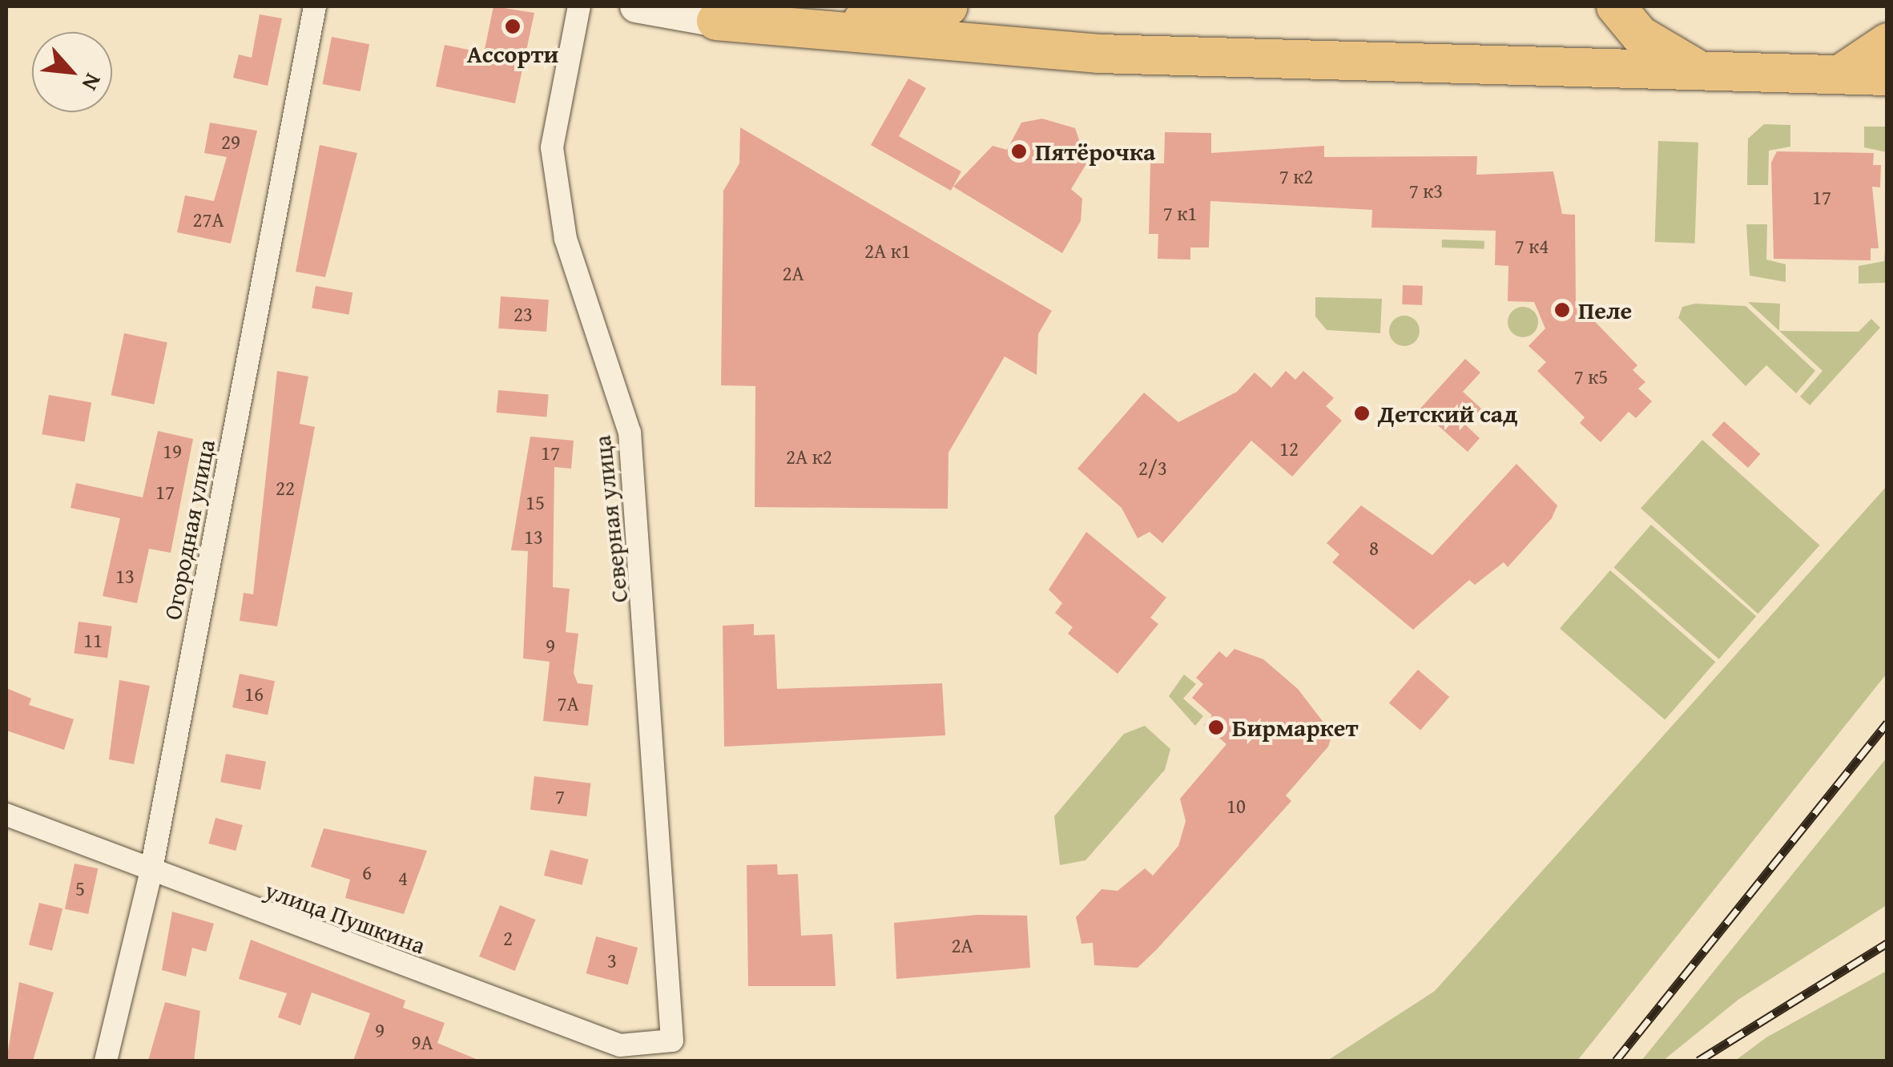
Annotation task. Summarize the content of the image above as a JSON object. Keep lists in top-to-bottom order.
{
  "streets": {
    "street": ["Северная улица", "Огородная улица", "улица Пушкина"]
  },
  "crossings": [
    ["Северная улица", "улица Пушкина"],
    ["Огородная улица", "улица Пушкина"]
  ],
  "places": [
    "Ассорти",
    "Пятёрочка",
    "Пеле",
    "Детский сад",
    "Бирмаркет"
  ],
  "house_numbers": [
    "29",
    "7 к2",
    "7 к3",
    "17",
    "7 к1",
    "27А",
    "7 к4",
    "2А к1",
    "2А",
    "23",
    "7 к5",
    "12",
    "19",
    "17",
    "2А к2",
    "2/3",
    "22",
    "17",
    "15",
    "13",
    "8",
    "13",
    "11",
    "9",
    "16",
    "7А",
    "7",
    "10",
    "6",
    "4",
    "5",
    "2",
    "2А",
    "3",
    "9",
    "9А"
  ],
  "north": "bottom right"
}
